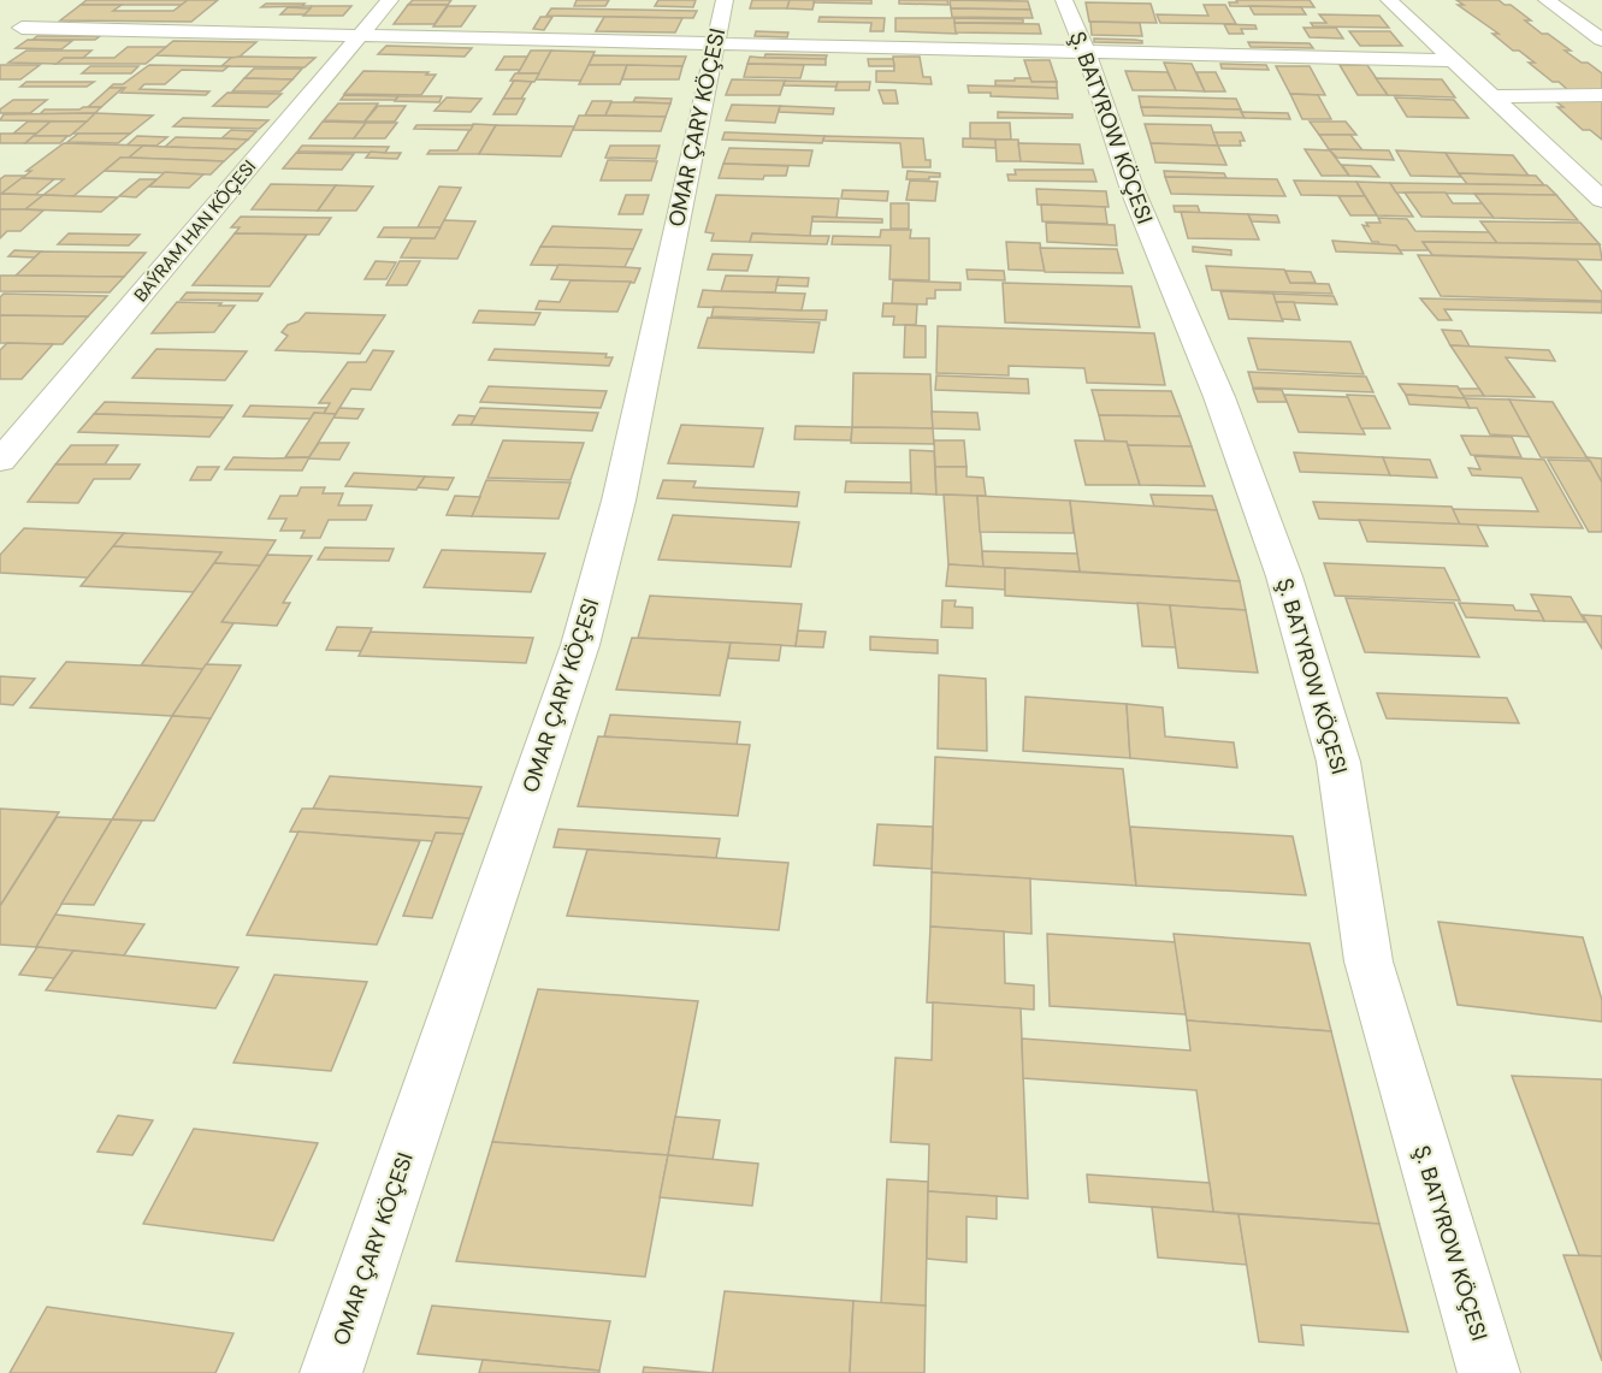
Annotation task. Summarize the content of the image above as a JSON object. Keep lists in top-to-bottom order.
{
  "streets": {
    "street": ["OMAR ÇARY KÖÇESI", "Ş. BATYROW KÖÇESI", "BAÝRAM HAN KÖÇESI"]
  }
}
